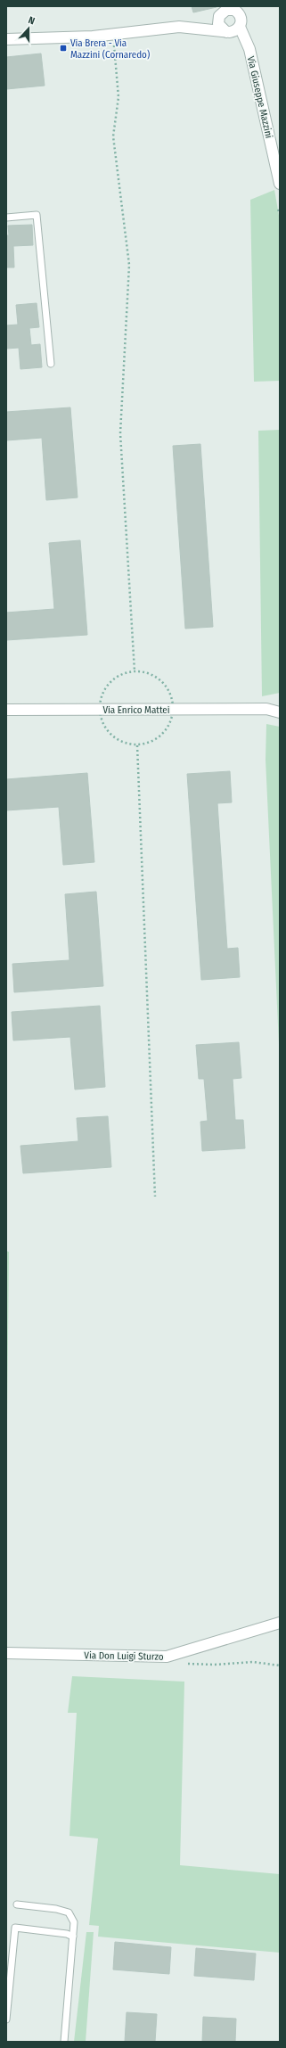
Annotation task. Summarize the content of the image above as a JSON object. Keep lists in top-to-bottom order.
{
  "streets": {
    "street": ["Via Giuseppe Mazzini", "Via Enrico Mattei", "Via Don Luigi Sturzo"]
  },
  "places": {
    "transit": ["Via Brera - Via Mazzini (Cornaredo)"]
  },
  "north": "top"
}
